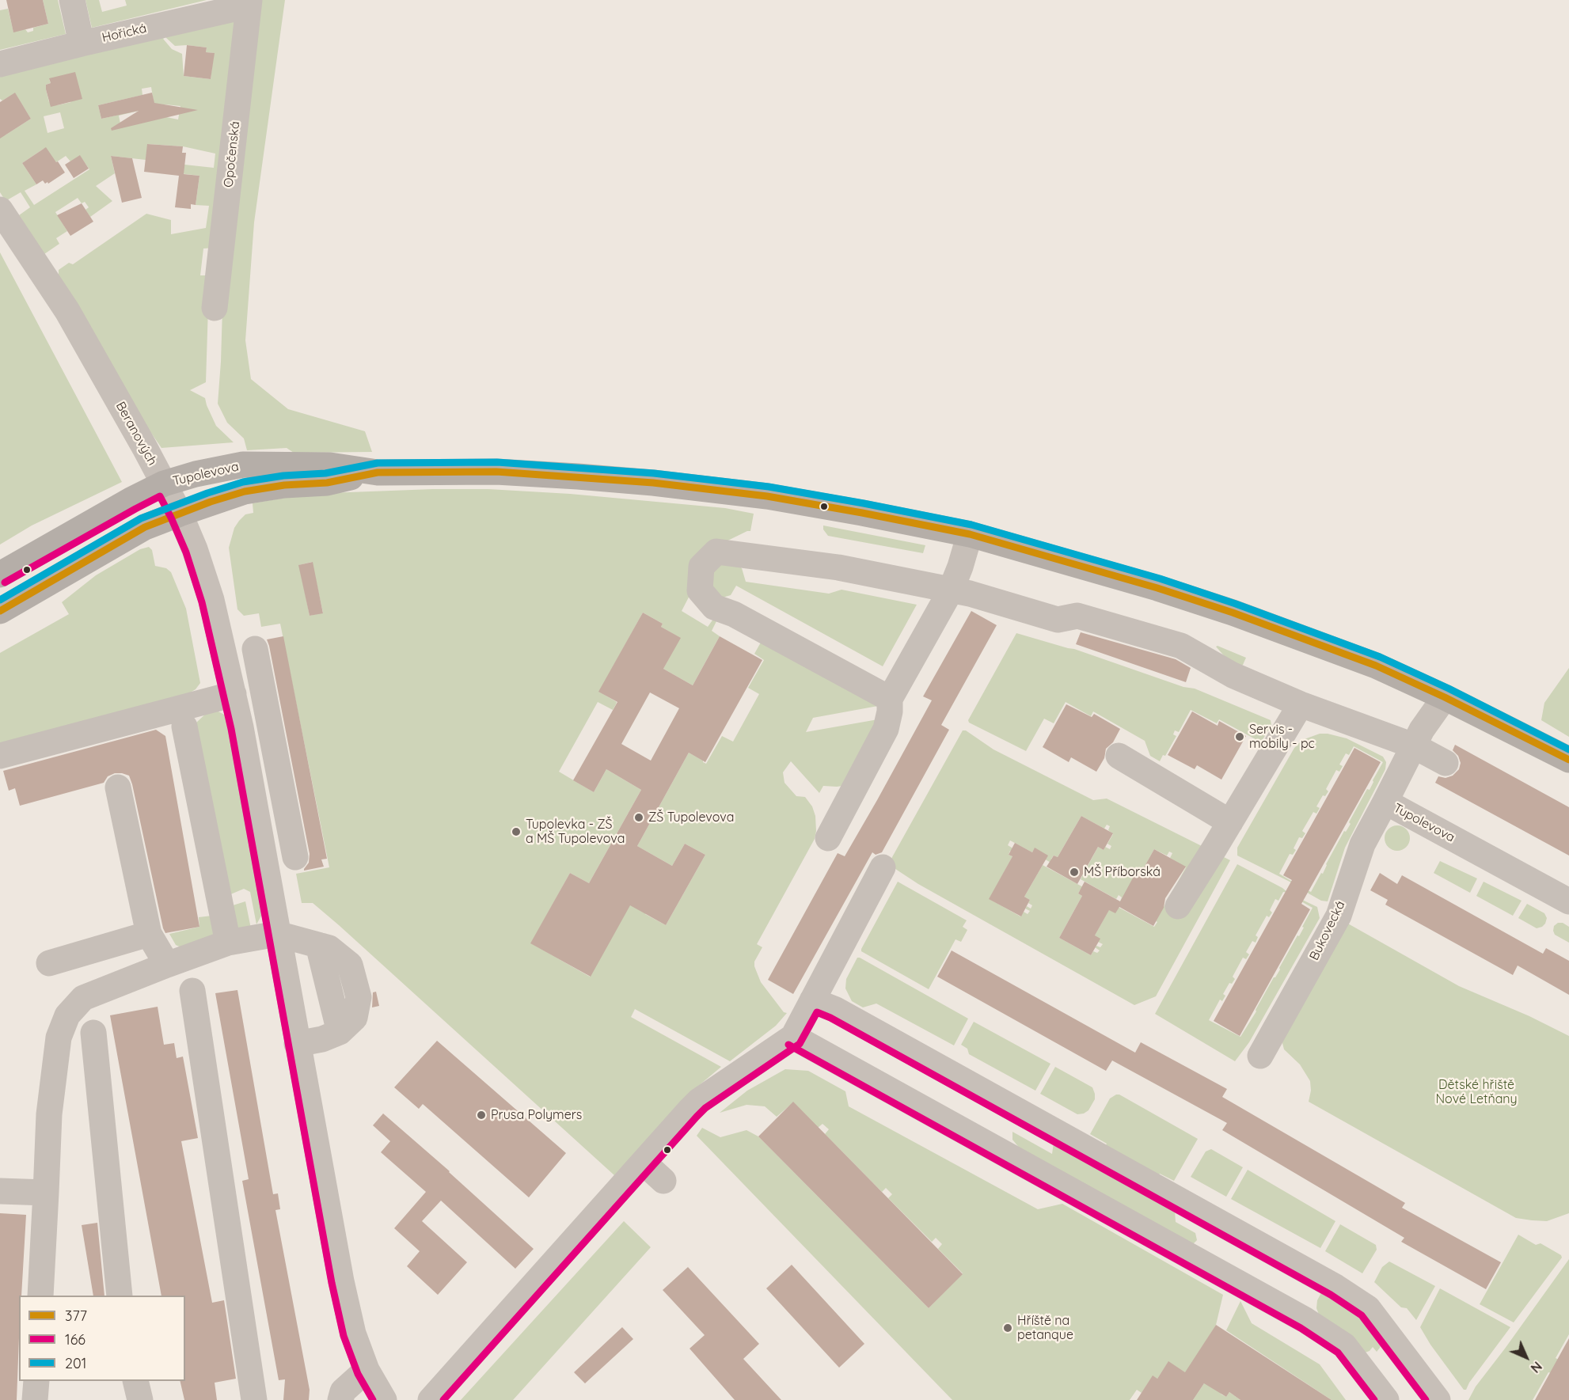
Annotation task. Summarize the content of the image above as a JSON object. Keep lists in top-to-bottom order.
{
  "streets": {
    "main road": ["Tupolevova"],
    "street": [
      "Hořická",
      "Opočenská",
      "Beranových",
      "Bukovecká"
    ]
  },
  "crossings": [
    ["Hořická", "Opočenská"],
    ["Beranových", "Tupolevova"],
    ["Tupolevova", "Bukovecká"]
  ],
  "parks": ["Dětské hřiště Nové Letňany"],
  "places": [
    "Servis - mobily - pc",
    "ZŠ Tupolevova",
    "Tupolevka - ZŠ a MŠ Tupolevova",
    "MŠ Příborská",
    "Prusa Polymers",
    "Hříště na petanque"
  ],
  "lines": ["transit line 201", "transit line 377", "transit line 166"],
  "legend": ["377", "166", "201"],
  "north": "bottom right"
}
